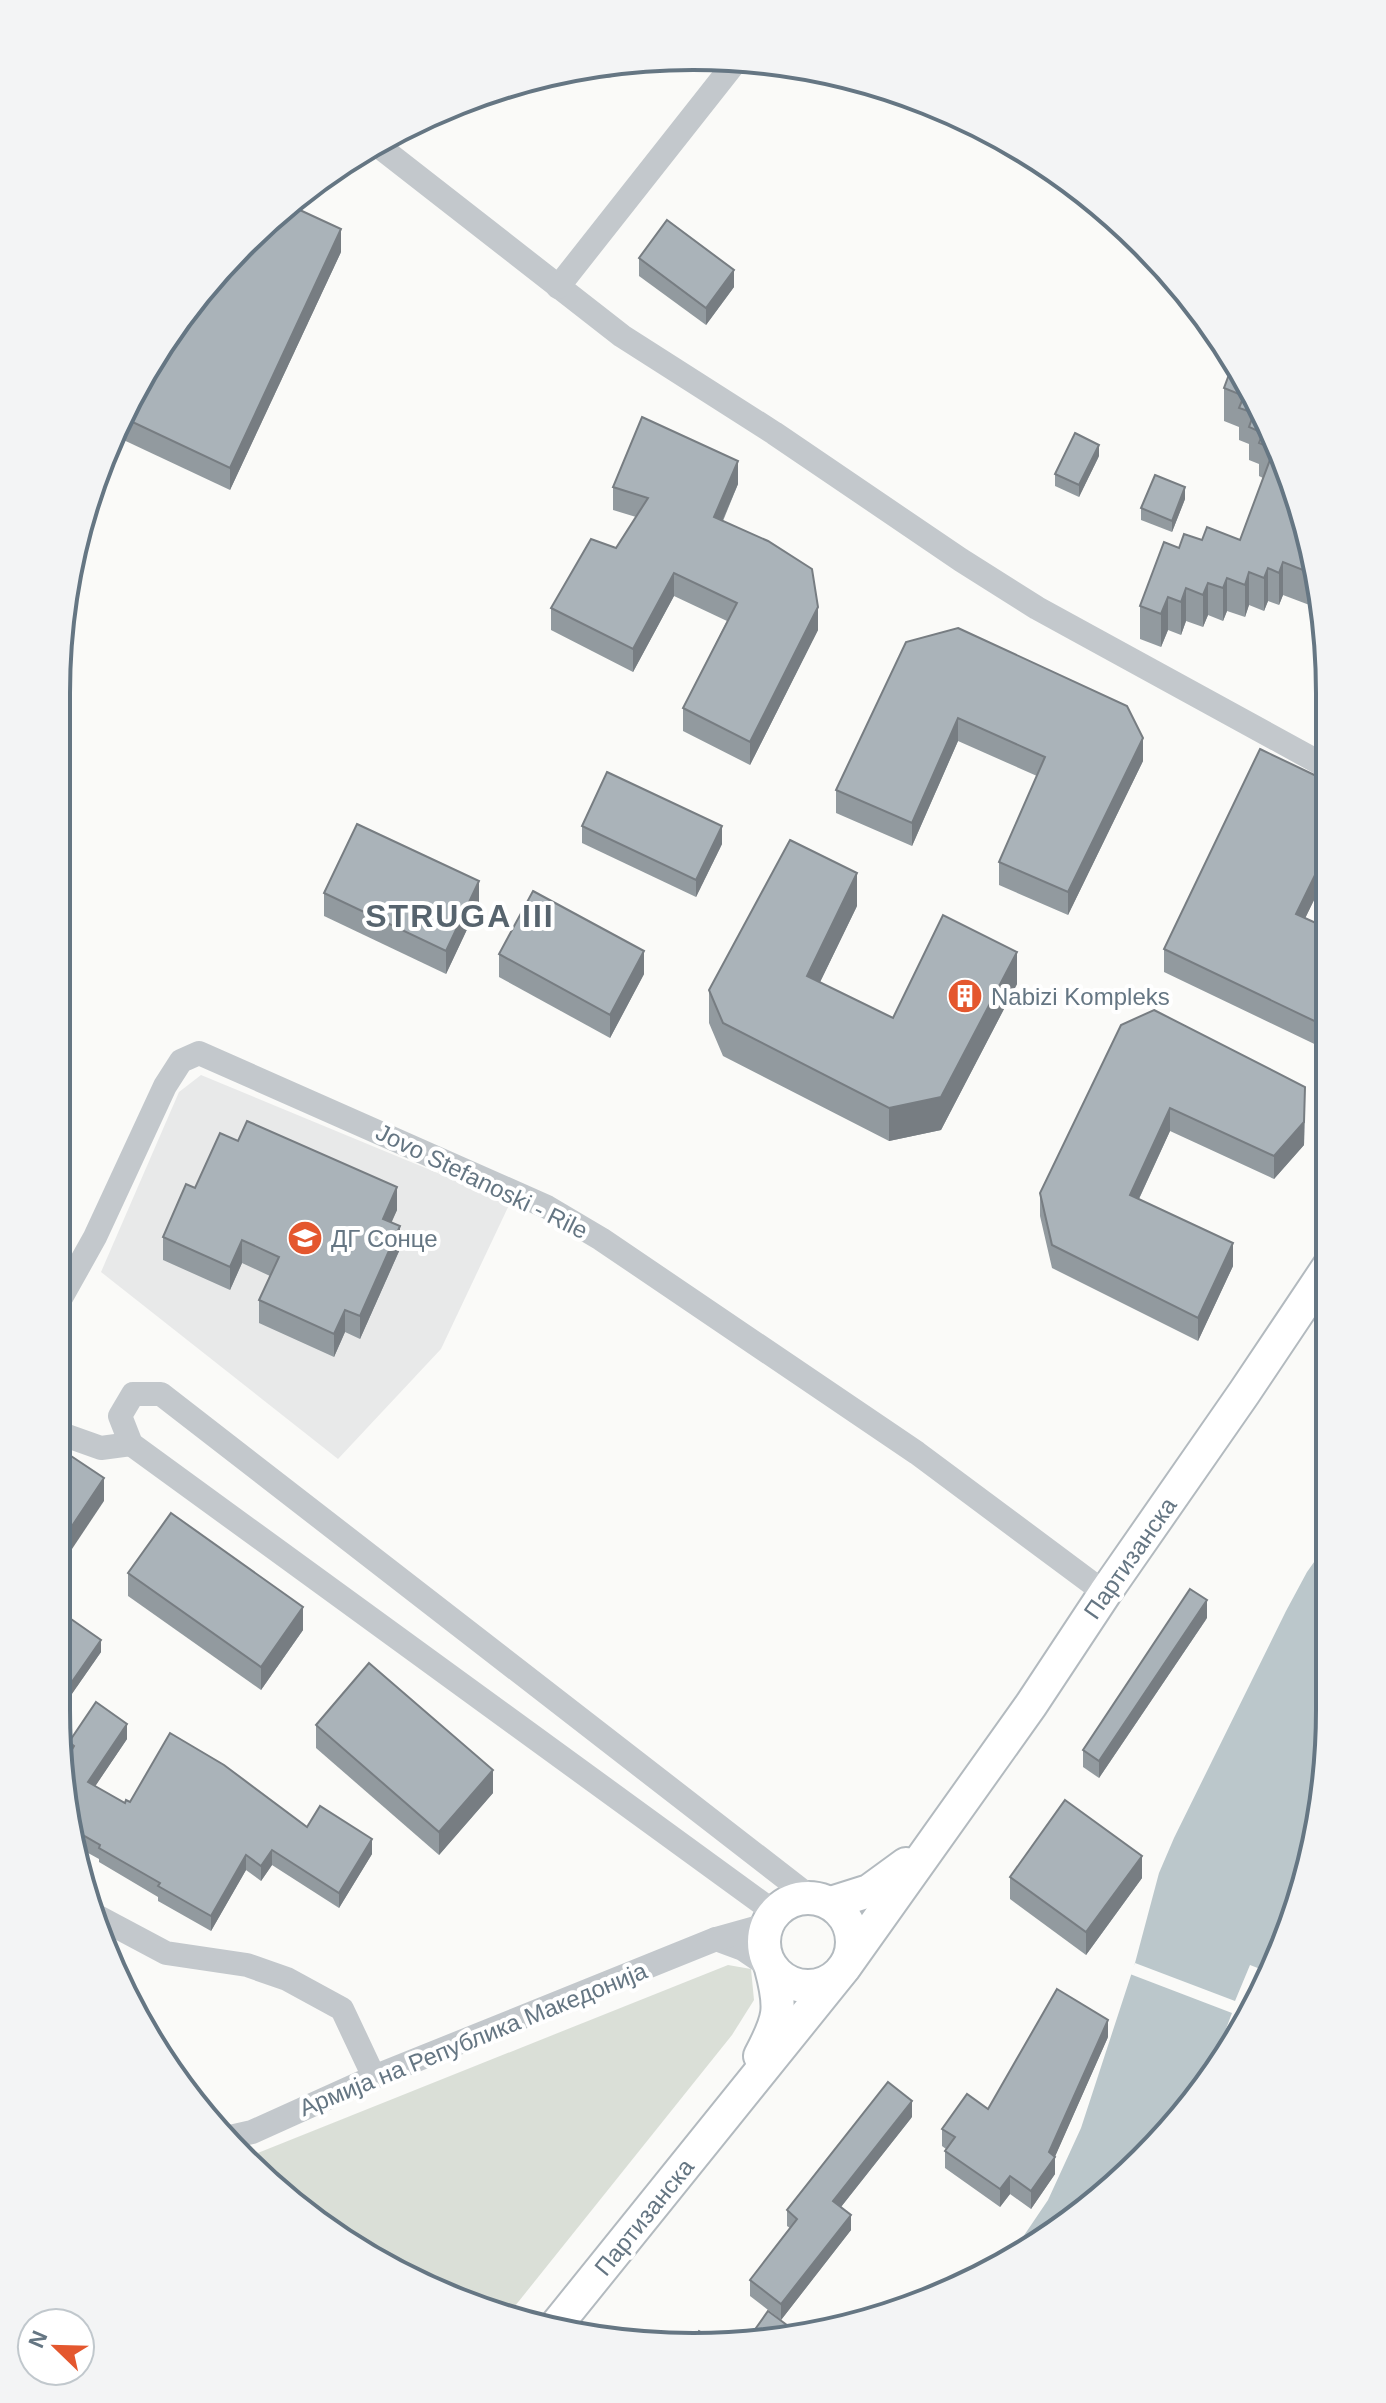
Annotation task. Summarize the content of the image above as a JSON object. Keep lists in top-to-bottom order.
{
  "streets": {
    "main road": ["Партизанска"],
    "street": ["Jovo Stefanoski - Rile", "Армија на Република Македонија"]
  },
  "crossings": [
    ["Jovo Stefanoski - Rile", "Партизанска"],
    ["Партизанска", "Армија на Република Македонија"]
  ],
  "districts": ["STRUGA III"],
  "places": {
    "building": ["Nabizi Kompleks"],
    "school or university": ["ДГ Сонце"]
  },
  "north": "top left"
}
